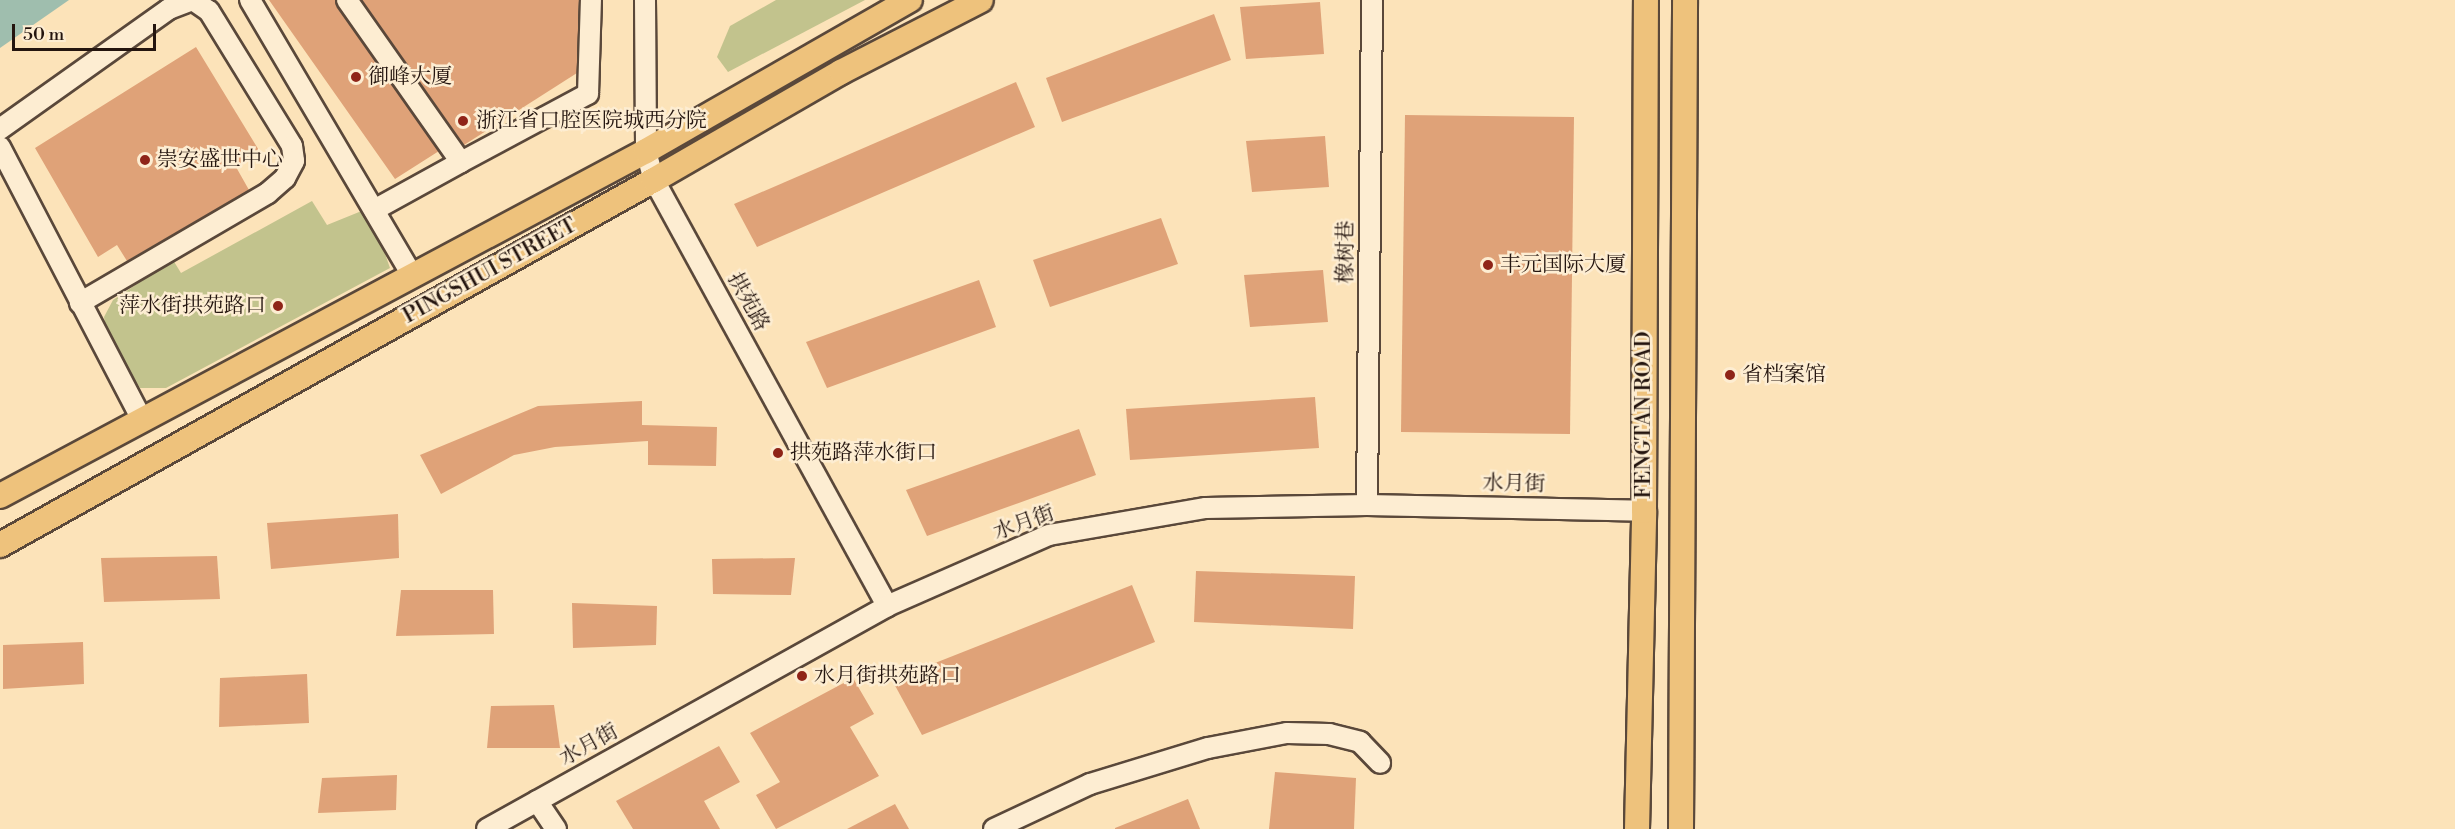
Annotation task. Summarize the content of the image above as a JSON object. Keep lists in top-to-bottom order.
{
  "streets": {
    "main road": ["PINGSHUI STREET", "FENGTAN ROAD"],
    "street": ["橡树巷", "拱苑路", "水月街"]
  },
  "crossings": [
    ["橡树巷", "水月街"],
    ["PINGSHUI STREET", "拱苑路"],
    ["拱苑路", "水月街"],
    ["FENGTAN ROAD", "水月街"]
  ],
  "places": [
    "御峰大厦",
    "浙江省口腔医院城西分院",
    "崇安盛世中心",
    "丰元国际大厦",
    "萍水街拱苑路口",
    "省档案馆",
    "拱苑路萍水街口",
    "水月街拱苑路口"
  ],
  "scale_bar": "50 m"
}
